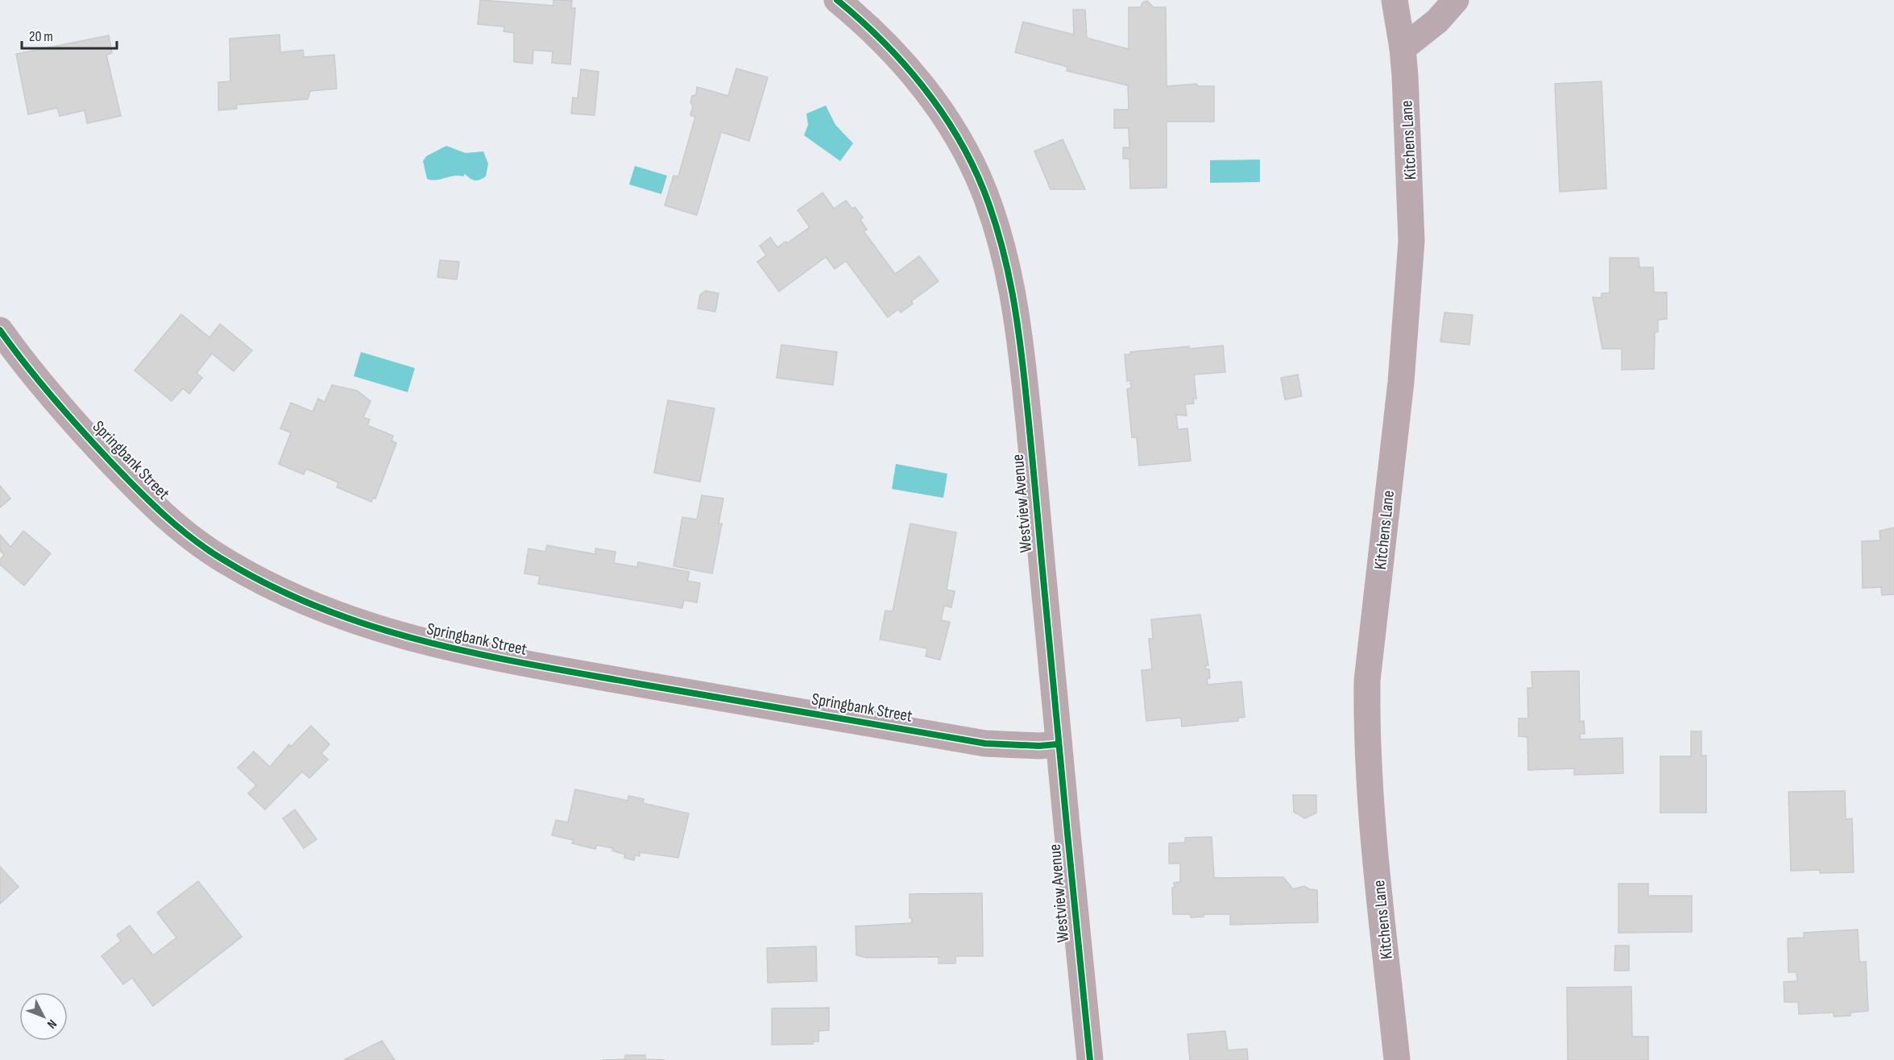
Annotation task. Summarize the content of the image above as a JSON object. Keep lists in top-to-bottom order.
{
  "streets": {
    "street": ["Kitchens Lane", "Springbank Street", "Westview Avenue"]
  },
  "crossings": [
    ["Springbank Street", "Westview Avenue"]
  ],
  "scale_bar": "20 m",
  "north": "bottom right"
}
